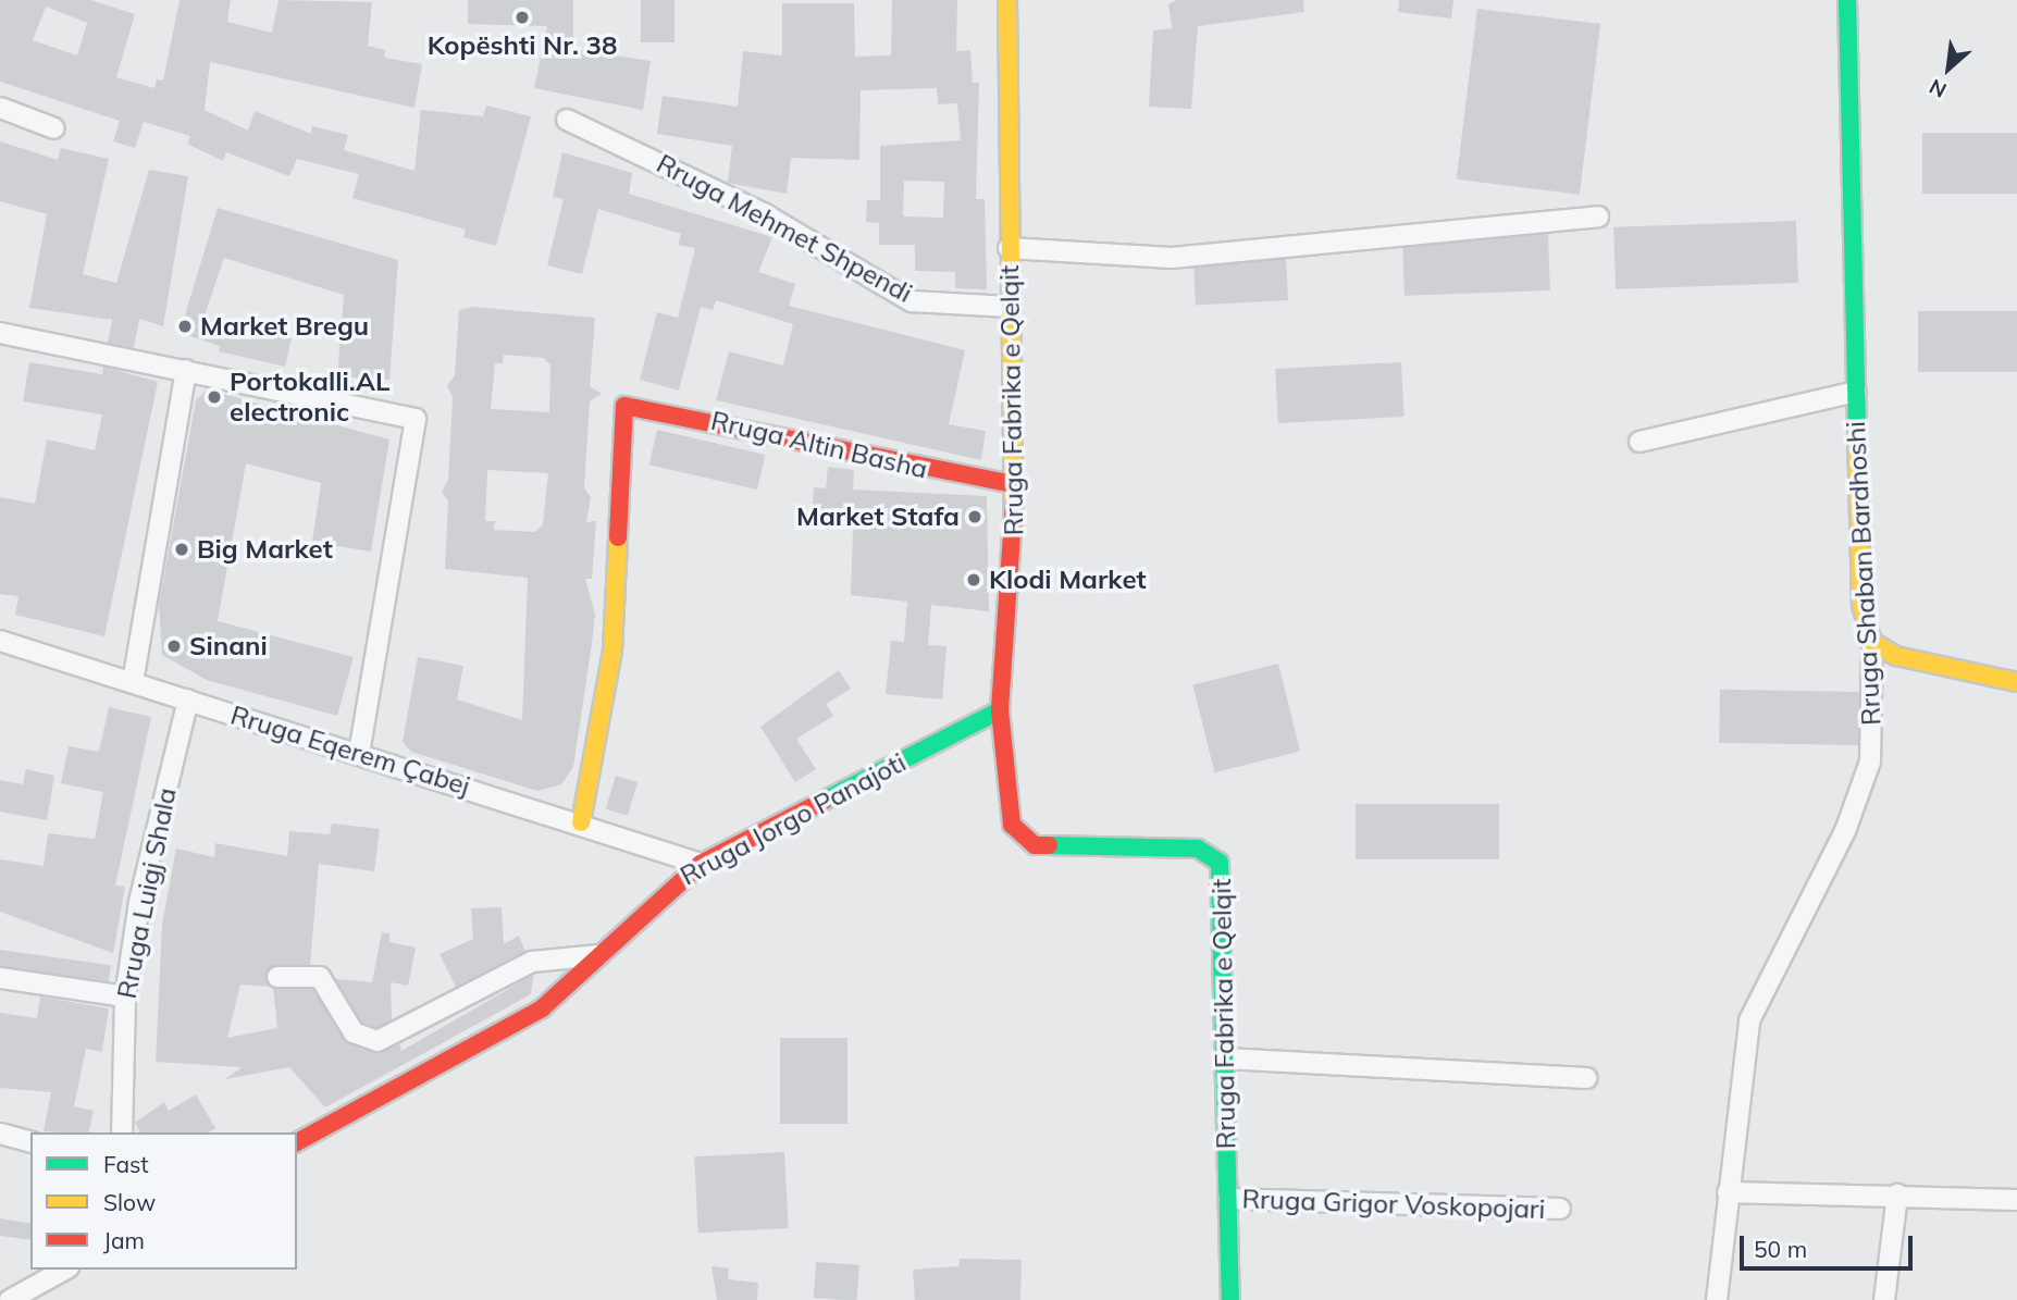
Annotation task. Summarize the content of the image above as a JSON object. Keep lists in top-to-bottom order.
{
  "streets": {
    "street": [
      "Rruga Mehmet Shpendi",
      "Rruga Fabrika e Qelqit",
      "Rruga Altin Basha",
      "Rruga Shaban Bardhoshi",
      "Rruga Eqerem Çabej",
      "Rruga Jorgo Panajoti",
      "Rruga Luigj Shala",
      "Rruga Grigor Voskopojari"
    ]
  },
  "crossings": [
    ["Rruga Mehmet Shpendi", "Rruga Fabrika e Qelqit"],
    ["Rruga Fabrika e Qelqit", "Rruga Altin Basha"],
    ["Rruga Fabrika e Qelqit", "Rruga Jorgo Panajoti"],
    ["Rruga Fabrika e Qelqit", "Rruga Grigor Voskopojari"],
    ["Rruga Altin Basha", "Rruga Eqerem Çabej"],
    ["Rruga Eqerem Çabej", "Rruga Jorgo Panajoti"],
    ["Rruga Eqerem Çabej", "Rruga Luigj Shala"]
  ],
  "places": [
    "Kopështi Nr. 38",
    "Market Bregu",
    "Portokalli.AL electronic",
    "Market Stafa",
    "Big Market",
    "Klodi Market",
    "Sinani"
  ],
  "legend": ["Fast", "Slow", "Jam"],
  "scale_bar": "50 m",
  "north": "bottom left"
}
